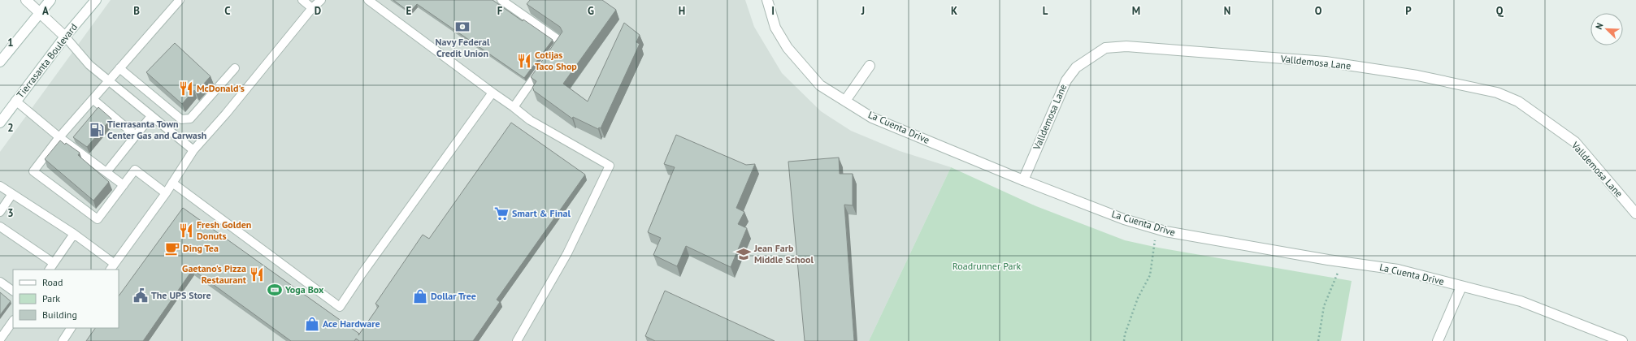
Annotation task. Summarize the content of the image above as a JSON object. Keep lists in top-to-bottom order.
{
  "streets": {
    "street": ["Tierrasanta Boulevard", "Valldemosa Lane", "La Cuenta Drive"]
  },
  "crossings": [
    ["Valldemosa Lane", "La Cuenta Drive"]
  ],
  "parks": ["Roadrunner Park"],
  "places": {
    "bank": ["Navy Federal Credit Union"],
    "restaurant": [
      "Cotijas Taco Shop",
      "McDonald's",
      "Fresh Golden Donuts",
      "Gaetano's Pizza Restaurant"
    ],
    "fuel station": ["Tierrasanta Town Center Gas and Carwash"],
    "supermarket": ["Smart & Final"],
    "cafe": ["Ding Tea"],
    "school or university": ["Jean Farb Middle School"],
    "sports": ["Yoga Box"],
    "public building": ["The UPS Store"],
    "shop": ["Dollar Tree", "Ace Hardware"]
  },
  "legend": ["Road", "Park", "Building"],
  "north": "top left",
  "grid": {
    "columns": [
      "A",
      "B",
      "C",
      "D",
      "E",
      "F",
      "G",
      "H",
      "I",
      "J",
      "K",
      "L",
      "M",
      "N",
      "O",
      "P",
      "Q"
    ],
    "rows": ["1", "2", "3"]
  }
}
